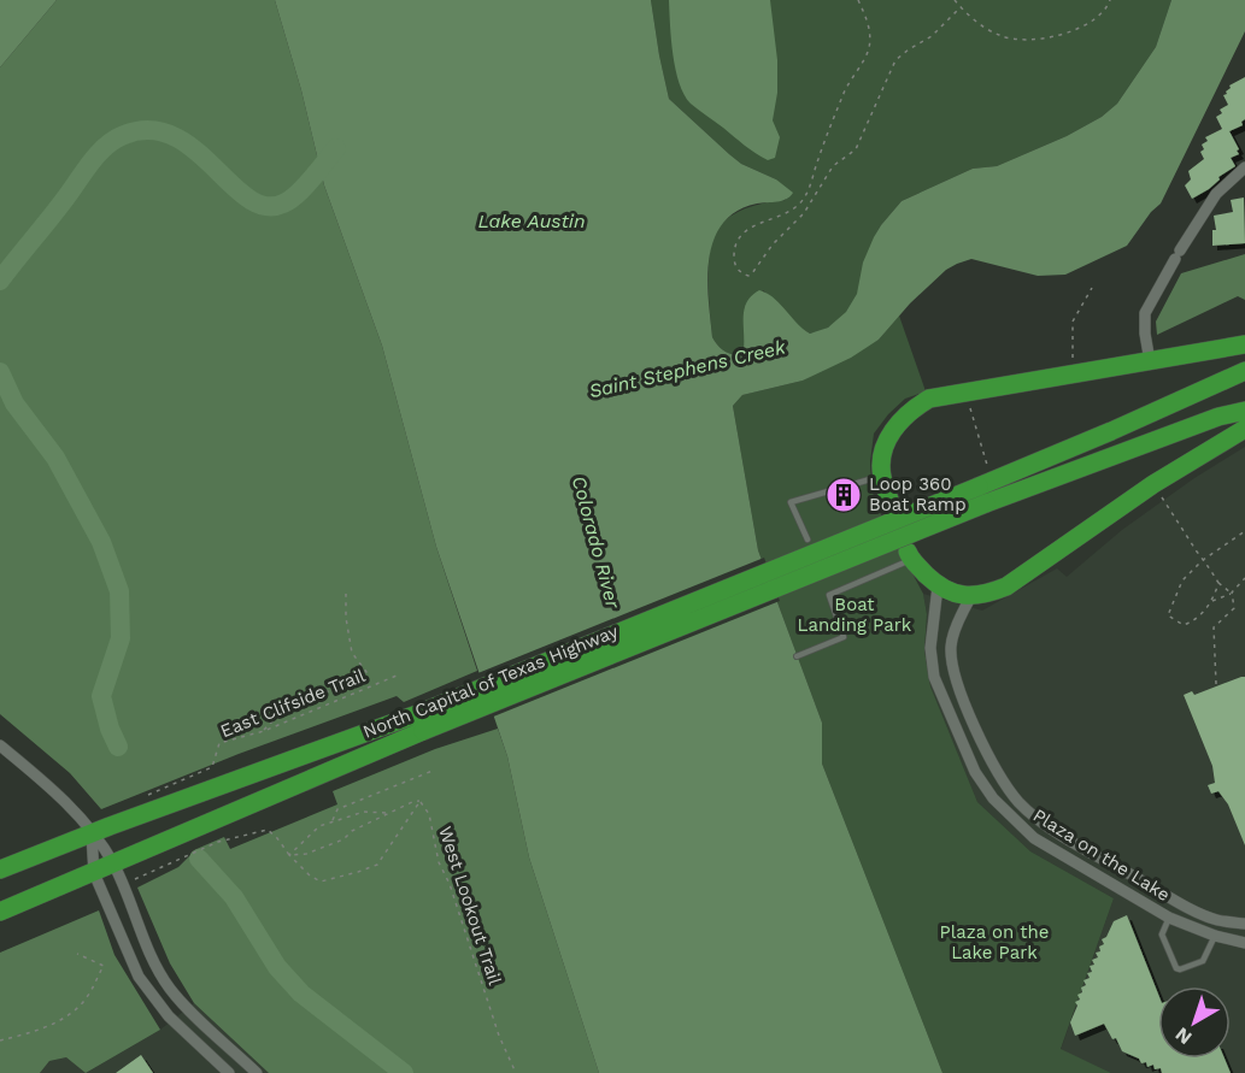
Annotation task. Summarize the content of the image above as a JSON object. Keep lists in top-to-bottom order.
{
  "streets": {
    "highway": ["North Capital of Texas Highway"],
    "street": ["Plaza on the Lake"],
    "path": ["East Clifside Trail", "West Lookout Trail"]
  },
  "water": ["Lake Austin", "Saint Stephens Creek", "Colorado River"],
  "parks": ["Boat Landing Park", "Plaza on the Lake Park"],
  "places": {
    "building": ["Loop 360 Boat Ramp"]
  },
  "north": "bottom left"
}
